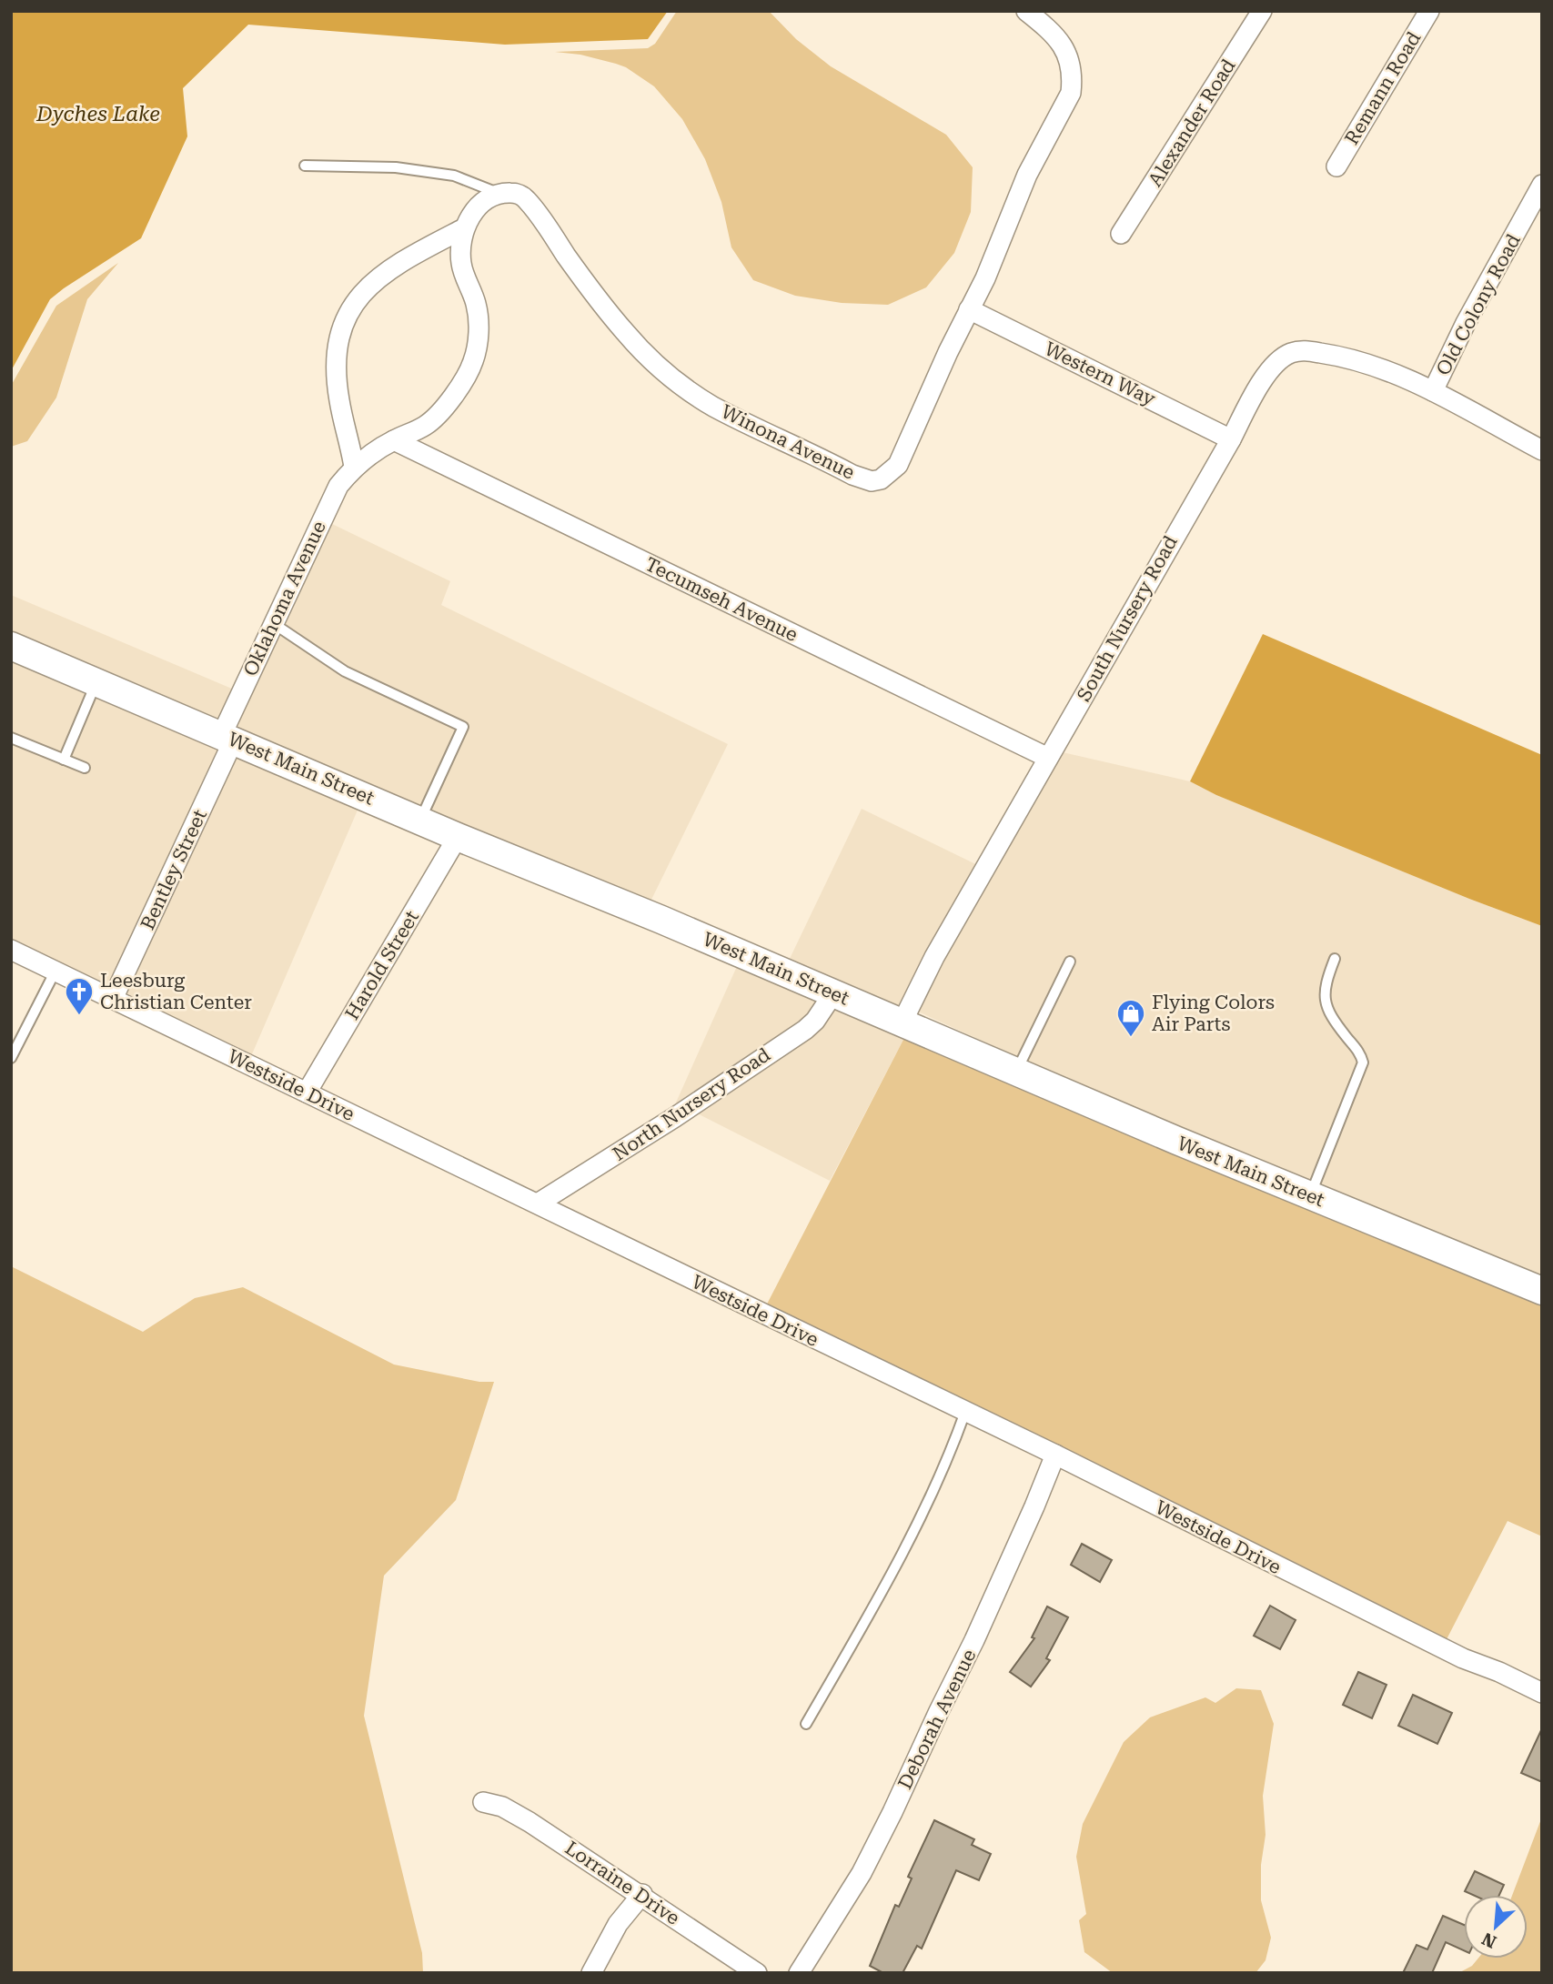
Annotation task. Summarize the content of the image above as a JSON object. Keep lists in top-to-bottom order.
{
  "streets": {
    "main road": ["West Main Street"],
    "street": [
      "Remann Road",
      "Alexander Road",
      "Old Colony Road",
      "Western Way",
      "Winona Avenue",
      "Oklahoma Avenue",
      "Tecumseh Avenue",
      "South Nursery Road",
      "Bentley Street",
      "Harold Street",
      "Westside Drive",
      "North Nursery Road",
      "Deborah Avenue",
      "Lorraine Drive"
    ]
  },
  "crossings": [
    ["Old Colony Road", "South Nursery Road"],
    ["Western Way", "Winona Avenue"],
    ["Western Way", "South Nursery Road"],
    ["Oklahoma Avenue", "West Main Street"],
    ["Oklahoma Avenue", "Bentley Street"],
    ["Tecumseh Avenue", "South Nursery Road"],
    ["South Nursery Road", "West Main Street"],
    ["West Main Street", "Bentley Street"],
    ["West Main Street", "Harold Street"],
    ["West Main Street", "North Nursery Road"],
    ["Bentley Street", "Westside Drive"],
    ["Harold Street", "Westside Drive"],
    ["Westside Drive", "North Nursery Road"],
    ["Westside Drive", "Deborah Avenue"]
  ],
  "water": ["Dyches Lake"],
  "places": {
    "church": ["Leesburg Christian Center"],
    "shop": ["Flying Colors Air Parts"]
  },
  "north": "bottom left"
}
